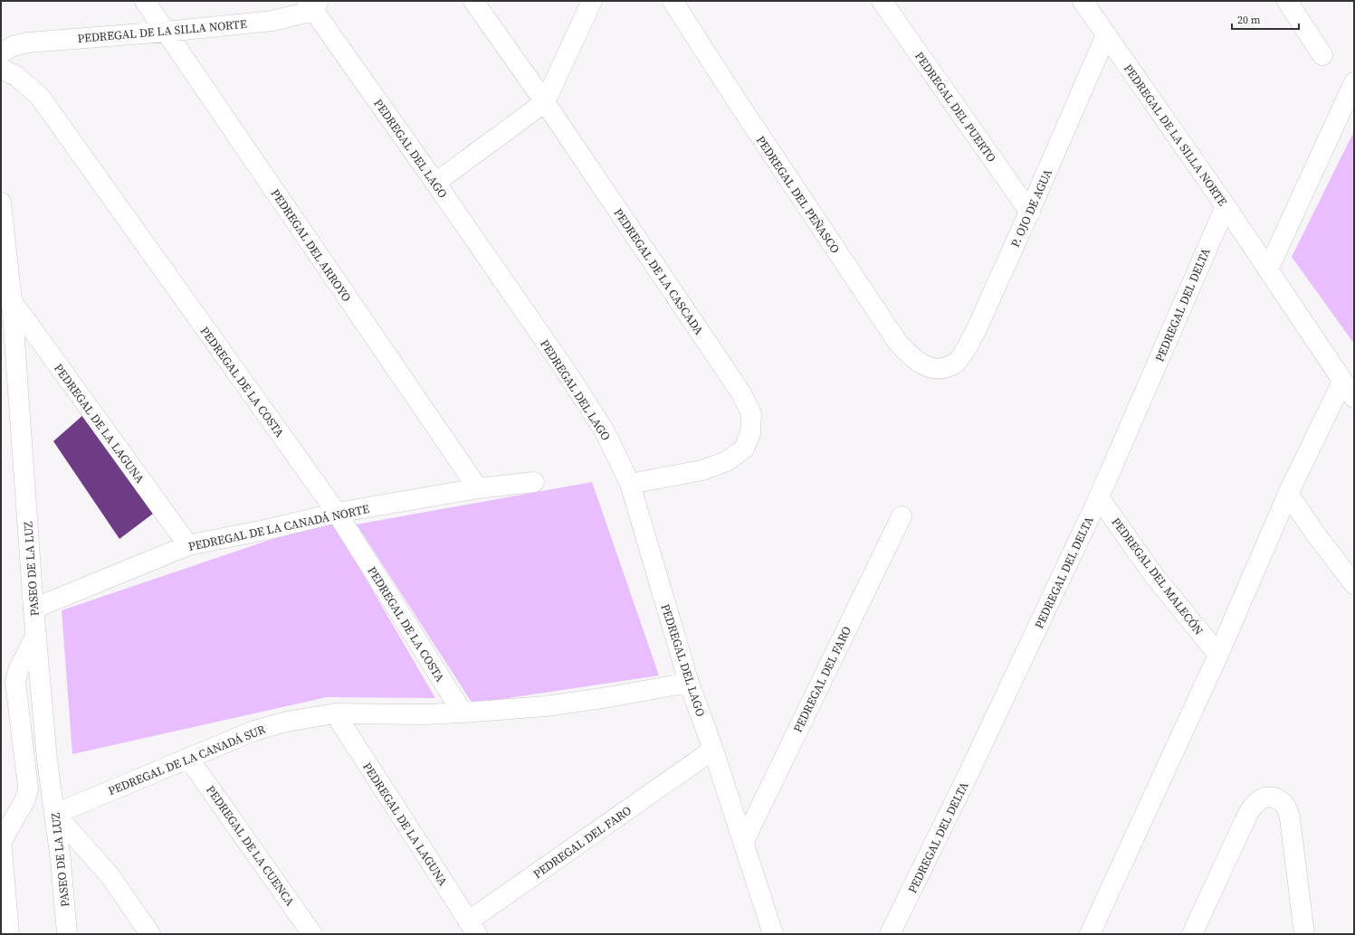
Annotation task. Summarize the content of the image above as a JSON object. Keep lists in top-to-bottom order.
{
  "streets": {
    "street": [
      "PEDREGAL DE LA SILLA NORTE",
      "PEDREGAL DEL PUERTO",
      "PEDREGAL DEL LAGO",
      "PEDREGAL DEL PEÑASCO",
      "P. OJO DE AGUA",
      "PEDREGAL DEL ARROYO",
      "PEDREGAL DE LA CASCADA",
      "PEDREGAL DEL DELTA",
      "PEDREGAL DE LA COSTA",
      "PEDREGAL DE LA LAGUNA",
      "PEDREGAL DE LA CANADÁ NORTE",
      "PASEO DE LA LUZ",
      "PEDREGAL DEL MALECÓN",
      "PEDREGAL DEL FARO",
      "PEDREGAL DE LA CANADÁ SUR",
      "PEDREGAL DE LA CUENCA"
    ]
  },
  "crossings": [
    ["PEDREGAL DE LA SILLA NORTE", "PEDREGAL DEL LAGO"],
    ["PEDREGAL DE LA SILLA NORTE", "P. OJO DE AGUA"],
    ["PEDREGAL DE LA SILLA NORTE", "PEDREGAL DEL ARROYO"],
    ["PEDREGAL DE LA SILLA NORTE", "PEDREGAL DEL DELTA"],
    ["PEDREGAL DEL PUERTO", "P. OJO DE AGUA"],
    ["PEDREGAL DEL LAGO", "PEDREGAL DE LA CASCADA"],
    ["PEDREGAL DEL LAGO", "PEDREGAL DEL FARO"],
    ["PEDREGAL DEL LAGO", "PEDREGAL DE LA CANADÁ SUR"],
    ["PEDREGAL DEL PEÑASCO", "P. OJO DE AGUA"],
    ["PEDREGAL DEL ARROYO", "PEDREGAL DE LA CANADÁ NORTE"],
    ["PEDREGAL DEL DELTA", "PEDREGAL DEL MALECÓN"],
    ["PEDREGAL DE LA COSTA", "PEDREGAL DE LA CANADÁ NORTE"],
    ["PEDREGAL DE LA COSTA", "PEDREGAL DE LA CANADÁ SUR"],
    ["PEDREGAL DE LA LAGUNA", "PEDREGAL DE LA CANADÁ NORTE"],
    ["PEDREGAL DE LA LAGUNA", "PASEO DE LA LUZ"],
    ["PEDREGAL DE LA LAGUNA", "PEDREGAL DEL FARO"],
    ["PEDREGAL DE LA LAGUNA", "PEDREGAL DE LA CANADÁ SUR"],
    ["PEDREGAL DE LA CANADÁ NORTE", "PASEO DE LA LUZ"],
    ["PASEO DE LA LUZ", "PEDREGAL DE LA CANADÁ SUR"],
    ["PEDREGAL DE LA CANADÁ SUR", "PEDREGAL DE LA CUENCA"]
  ],
  "scale_bar": "20 m"
}
